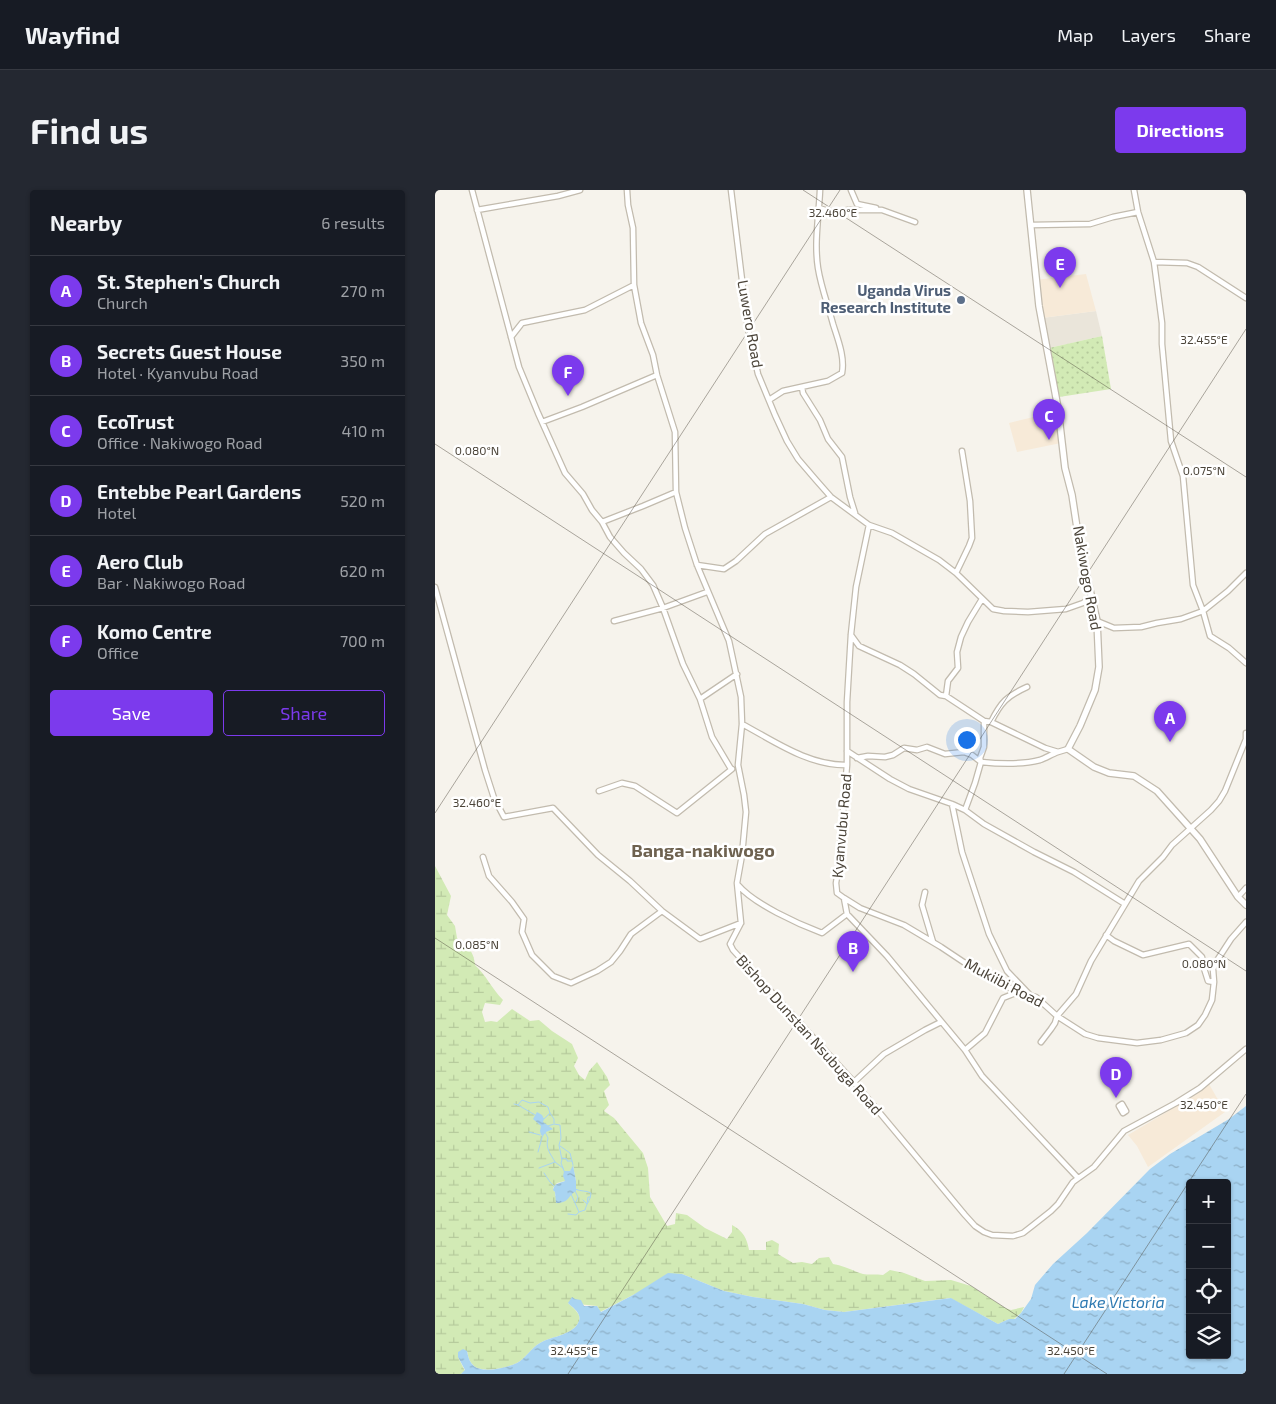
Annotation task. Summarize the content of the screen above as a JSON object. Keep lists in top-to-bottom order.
{
  "streets": {
    "street": [
      "Luwero Road",
      "Nakiwogo Road",
      "Kyanvubu Road",
      "Mukiibi Road",
      "Bishop Dunstan Nsubuga Road"
    ]
  },
  "crossings": [
    ["Luwero Road", "Nakiwogo Road"],
    ["Luwero Road", "Kyanvubu Road"],
    ["Kyanvubu Road", "Mukiibi Road"]
  ],
  "districts": ["Banga-nakiwogo"],
  "water": ["Lake Victoria"],
  "places": ["Uganda Virus Research Institute"],
  "page": {
    "header": "Wayfind",
    "nav": ["Map", "Layers", "Share"],
    "buttons": [
      "Directions",
      ["Save", "Share"]
    ],
    "title": "Find us",
    "heading": ["Nearby", "6 results"],
    "pins": [
      "E",
      "F",
      "C",
      "A",
      "B",
      "D"
    ],
    "list": [
      {
        "mark": "A",
        "name": "St. Stephen's Church",
        "note": "Church",
        "value": "270 m"
      },
      {
        "mark": "B",
        "name": "Secrets Guest House",
        "note": "Hotel · Kyanvubu Road",
        "value": "350 m"
      },
      {
        "mark": "C",
        "name": "EcoTrust",
        "note": "Office · Nakiwogo Road",
        "value": "410 m"
      },
      {
        "mark": "D",
        "name": "Entebbe Pearl Gardens",
        "note": "Hotel",
        "value": "520 m"
      },
      {
        "mark": "E",
        "name": "Aero Club",
        "note": "Bar · Nakiwogo Road",
        "value": "620 m"
      },
      {
        "mark": "F",
        "name": "Komo Centre",
        "note": "Office",
        "value": "700 m"
      }
    ],
    "map_buttons": ["+", "−"]
  },
  "coordinates": [
    "32.460°E",
    "32.455°E",
    "0.080°N",
    "0.075°N",
    "0.085°N",
    "32.450°E"
  ]
}
